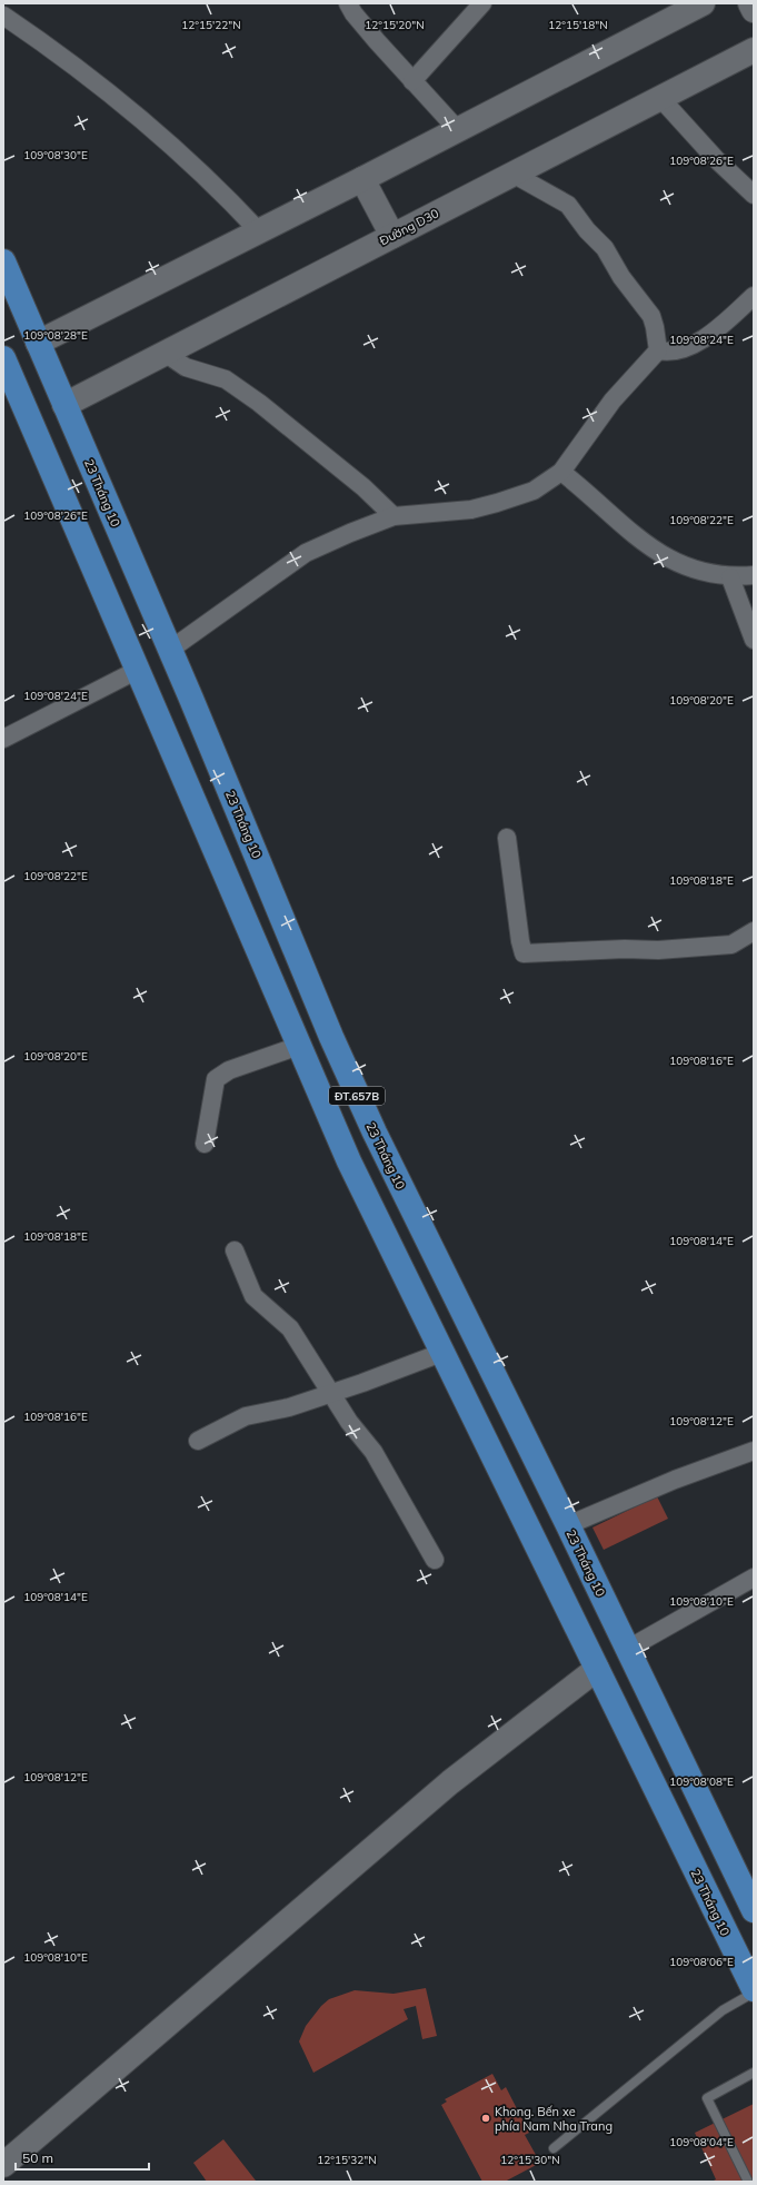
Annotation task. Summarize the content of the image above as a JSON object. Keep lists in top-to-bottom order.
{
  "streets": {
    "main road": ["23 Tháng 10", "ĐT.657B"],
    "street": ["Đường D30"]
  },
  "crossings": [
    ["Đường D30", "23 Tháng 10"]
  ],
  "places": ["Khong. Bến xe phía Nam Nha Trang"],
  "scale_bar": "50 m",
  "coordinates": [
    "12°15'20\"N",
    "12°15'18\"N",
    "12°15'22\"N",
    "109°08'30\"E",
    "109°08'26\"E",
    "109°08'28\"E",
    "109°08'24\"E",
    "109°08'22\"E",
    "109°08'20\"E",
    "109°08'18\"E",
    "109°08'16\"E",
    "109°08'14\"E",
    "109°08'12\"E",
    "109°08'10\"E",
    "109°08'08\"E",
    "109°08'06\"E",
    "109°08'04\"E",
    "12°15'32\"N",
    "12°15'30\"N"
  ]
}
